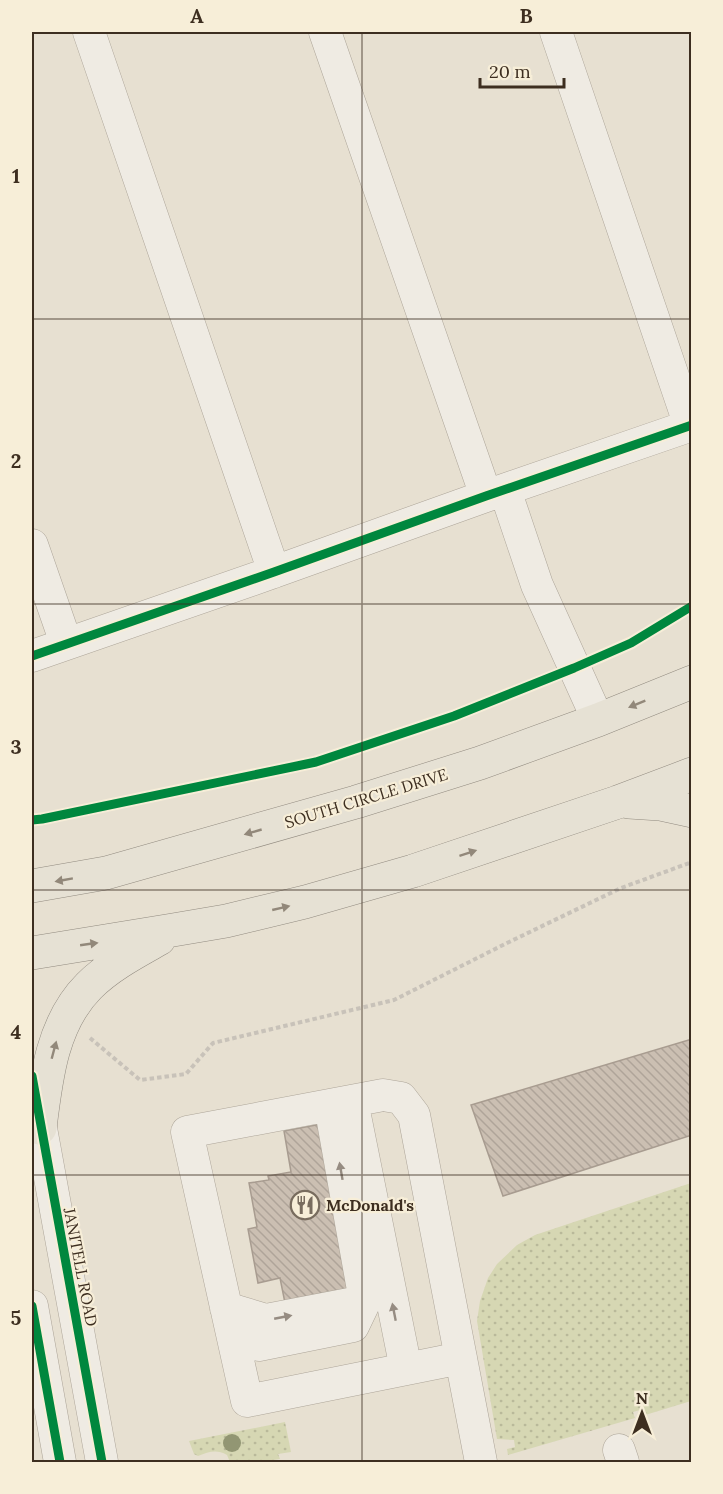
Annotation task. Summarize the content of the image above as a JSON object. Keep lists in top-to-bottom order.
{
  "streets": {
    "main road": ["SOUTH CIRCLE DRIVE"],
    "street": ["JANITELL ROAD"]
  },
  "places": {
    "restaurant": ["McDonald's"]
  },
  "scale_bar": "20 m",
  "north": "top",
  "grid": {
    "columns": ["A", "B"],
    "rows": [
      "1",
      "2",
      "3",
      "4",
      "5"
    ]
  }
}
